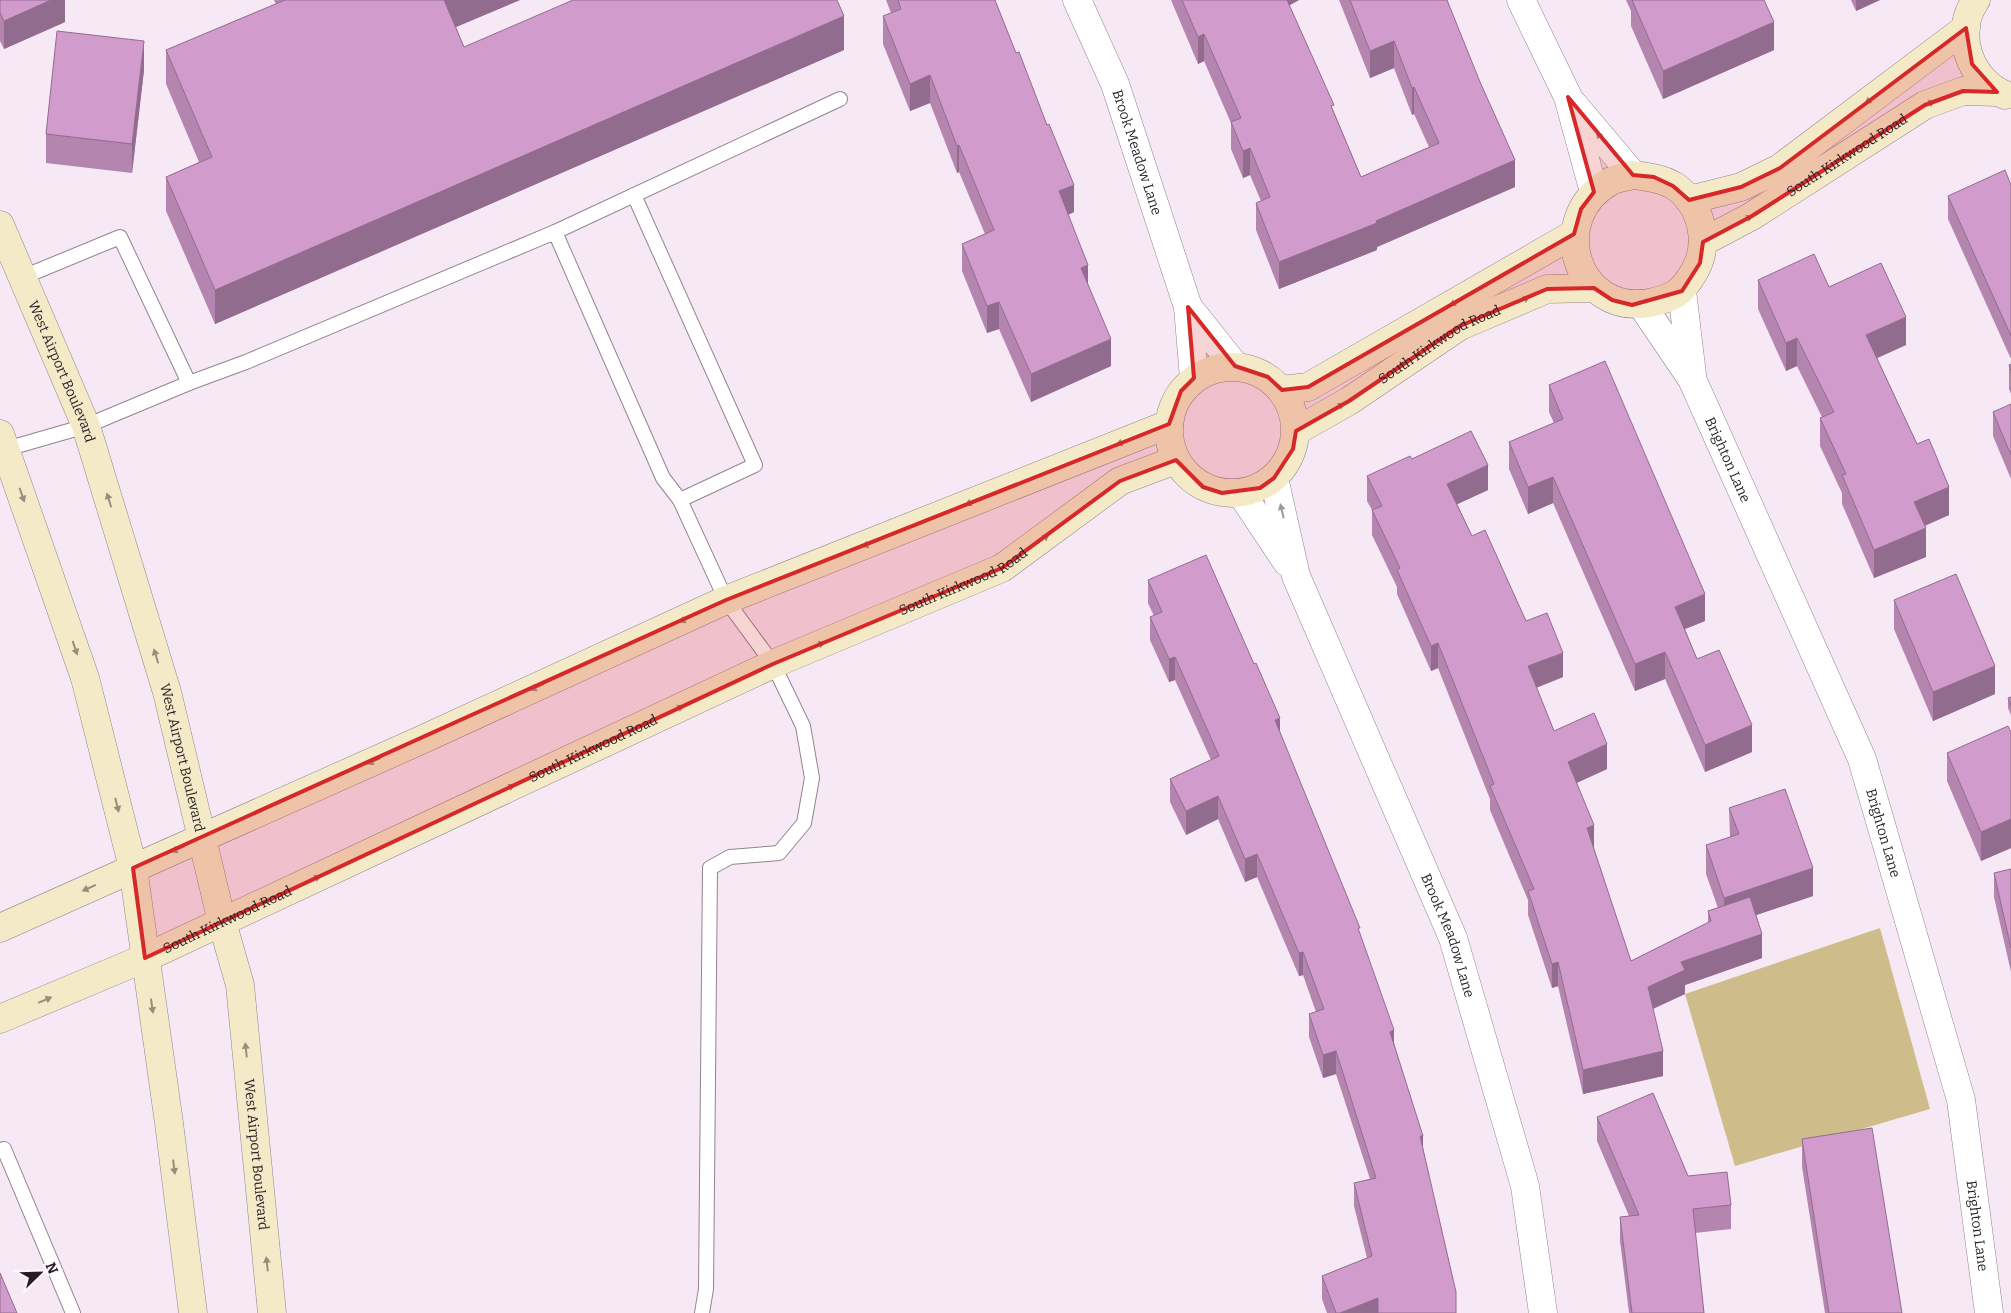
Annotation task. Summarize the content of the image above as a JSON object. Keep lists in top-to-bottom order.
{
  "streets": {
    "main road": ["South Kirkwood Road", "West Airport Boulevard"],
    "street": ["Brook Meadow Lane", "Brighton Lane"]
  },
  "crossings": [
    ["Brook Meadow Lane", "South Kirkwood Road"],
    ["South Kirkwood Road", "West Airport Boulevard"],
    ["South Kirkwood Road", "Brighton Lane"]
  ],
  "north": "top right"
}
